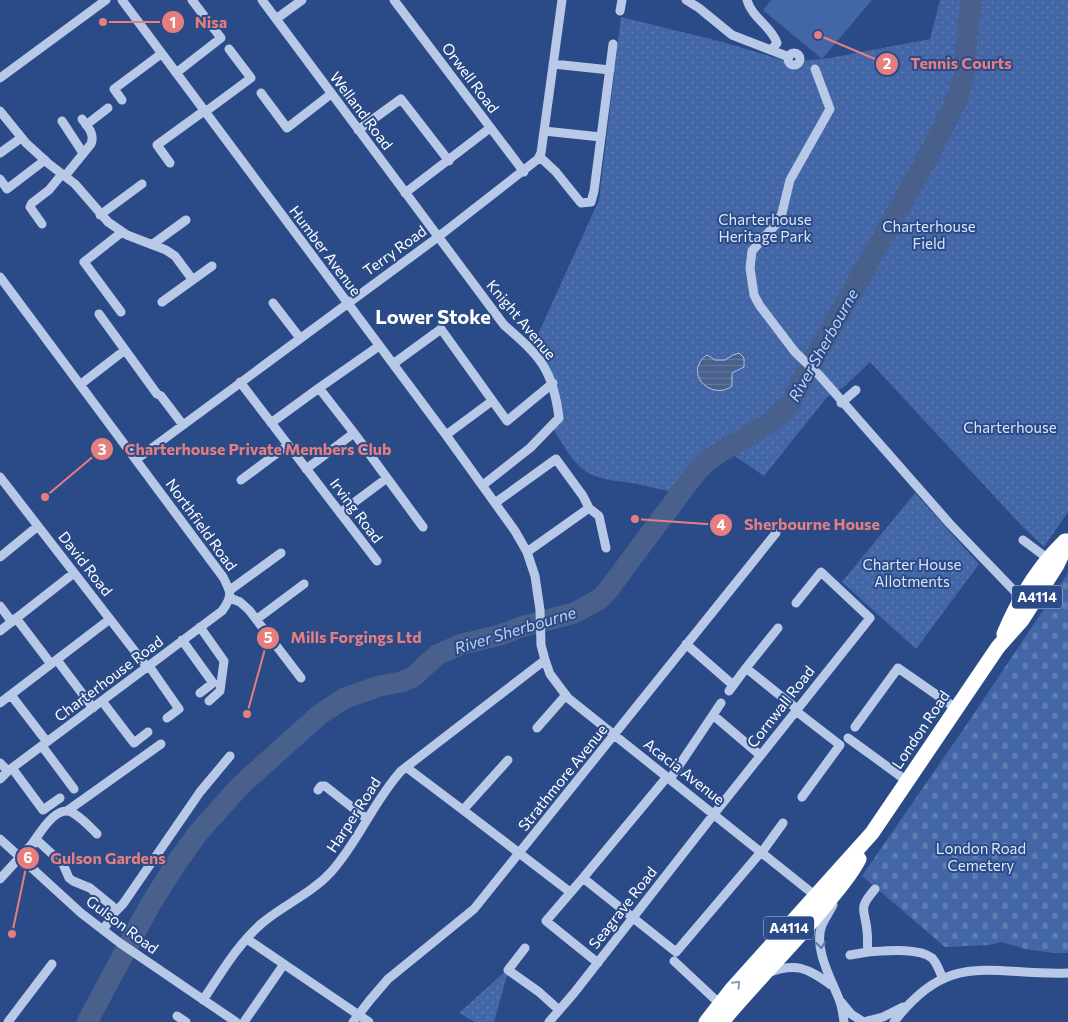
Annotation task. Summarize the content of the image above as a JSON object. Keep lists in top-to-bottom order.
{
  "streets": {
    "highway": ["A4114", "London Road"],
    "street": [
      "Orwell Road",
      "Welland Road",
      "Humber Avenue",
      "Terry Road",
      "Knight Avenue",
      "Irving Road",
      "Northfield Road",
      "David Road",
      "Charterhouse Road",
      "Cornwall Road",
      "Acacia Avenue",
      "Strathmore Avenue",
      "Harper Road",
      "Seagrave Road",
      "Gulson Road"
    ]
  },
  "crossings": [
    ["Orwell Road", "Terry Road"],
    ["Welland Road", "Terry Road"],
    ["Welland Road", "Knight Avenue"],
    ["Humber Avenue", "Terry Road"],
    ["Humber Avenue", "Knight Avenue"],
    ["Humber Avenue", "Acacia Avenue"],
    ["Humber Avenue", "Harper Road"],
    ["Terry Road", "Knight Avenue"],
    ["Terry Road", "Irving Road"],
    ["Terry Road", "Northfield Road"],
    ["Northfield Road", "Charterhouse Road"],
    ["David Road", "Charterhouse Road"],
    ["Cornwall Road", "Acacia Avenue"],
    ["Cornwall Road", "Seagrave Road"],
    ["London Road", "Acacia Avenue"],
    ["Acacia Avenue", "Strathmore Avenue"],
    ["Acacia Avenue", "Harper Road"],
    ["Acacia Avenue", "Seagrave Road"],
    ["Harper Road", "Gulson Road"]
  ],
  "districts": ["Lower Stoke"],
  "water": ["River Sherbourne"],
  "parks": [
    "Charterhouse Heritage Park",
    "Charterhouse Field",
    "Charterhouse",
    "Charter House Allotments",
    "London Road Cemetery"
  ],
  "places": [
    "Nisa",
    "Tennis Courts",
    "Charterhouse Private Members Club",
    "Sherbourne House",
    "Mills Forgings Ltd",
    "Gulson Gardens"
  ]
}
